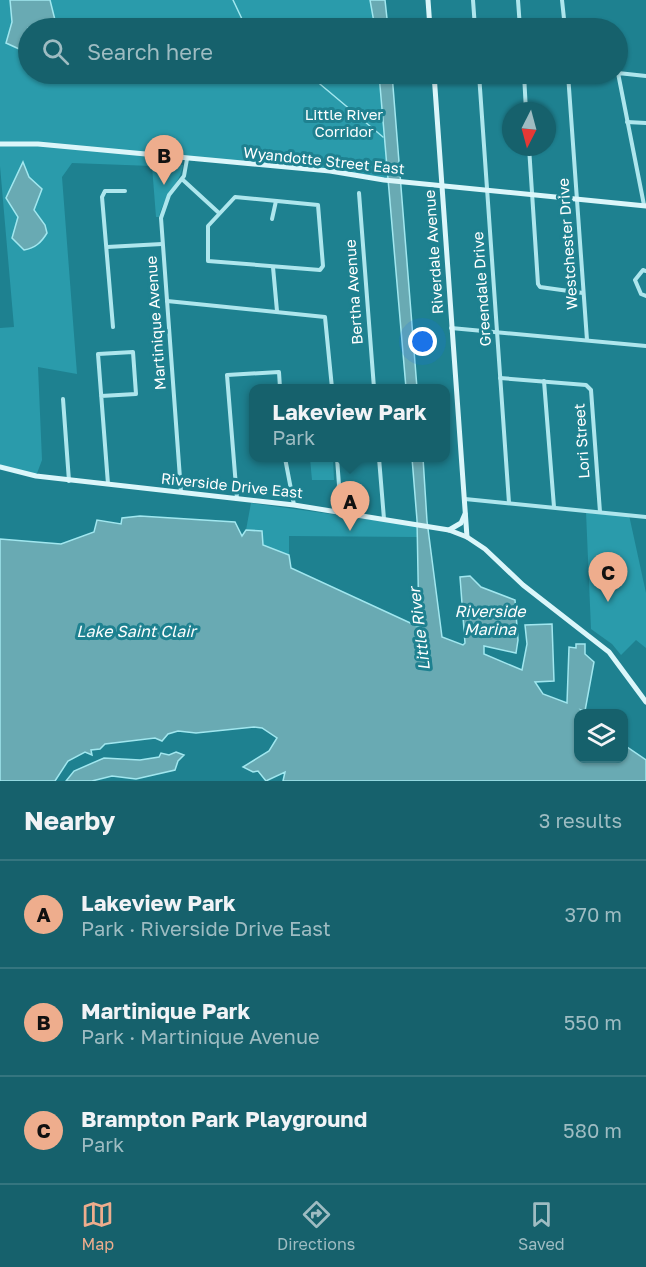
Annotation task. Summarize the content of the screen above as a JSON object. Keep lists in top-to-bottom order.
{
  "streets": {
    "street": [
      "Wyandotte Street East",
      "Westchester Drive",
      "Riverdale Avenue",
      "Greendale Drive",
      "Bertha Avenue",
      "Martinique Avenue",
      "Lori Street",
      "Riverside Drive East"
    ]
  },
  "crossings": [
    ["Wyandotte Street East", "Westchester Drive"],
    ["Wyandotte Street East", "Riverdale Avenue"],
    ["Wyandotte Street East", "Greendale Drive"],
    ["Wyandotte Street East", "Martinique Avenue"],
    ["Riverdale Avenue", "Riverside Drive East"],
    ["Greendale Drive", "Lori Street"],
    ["Martinique Avenue", "Riverside Drive East"]
  ],
  "water": ["Riverside Marina", "Little River", "Lake Saint Clair"],
  "parks": ["Little River Corridor"],
  "north": "bottom",
  "page": {
    "search": "Search here",
    "pins": ["B", "A", "C"],
    "popup": ["Lakeview Park", "Park"],
    "heading": ["Nearby", "3 results"],
    "list": [
      {
        "mark": "A",
        "name": "Lakeview Park",
        "note": "Park · Riverside Drive East",
        "value": "370 m"
      },
      {
        "mark": "B",
        "name": "Martinique Park",
        "note": "Park · Martinique Avenue",
        "value": "550 m"
      },
      {
        "mark": "C",
        "name": "Brampton Park Playground",
        "note": "Park",
        "value": "580 m"
      }
    ],
    "nav": ["Map", "Directions", "Saved"]
  }
}
